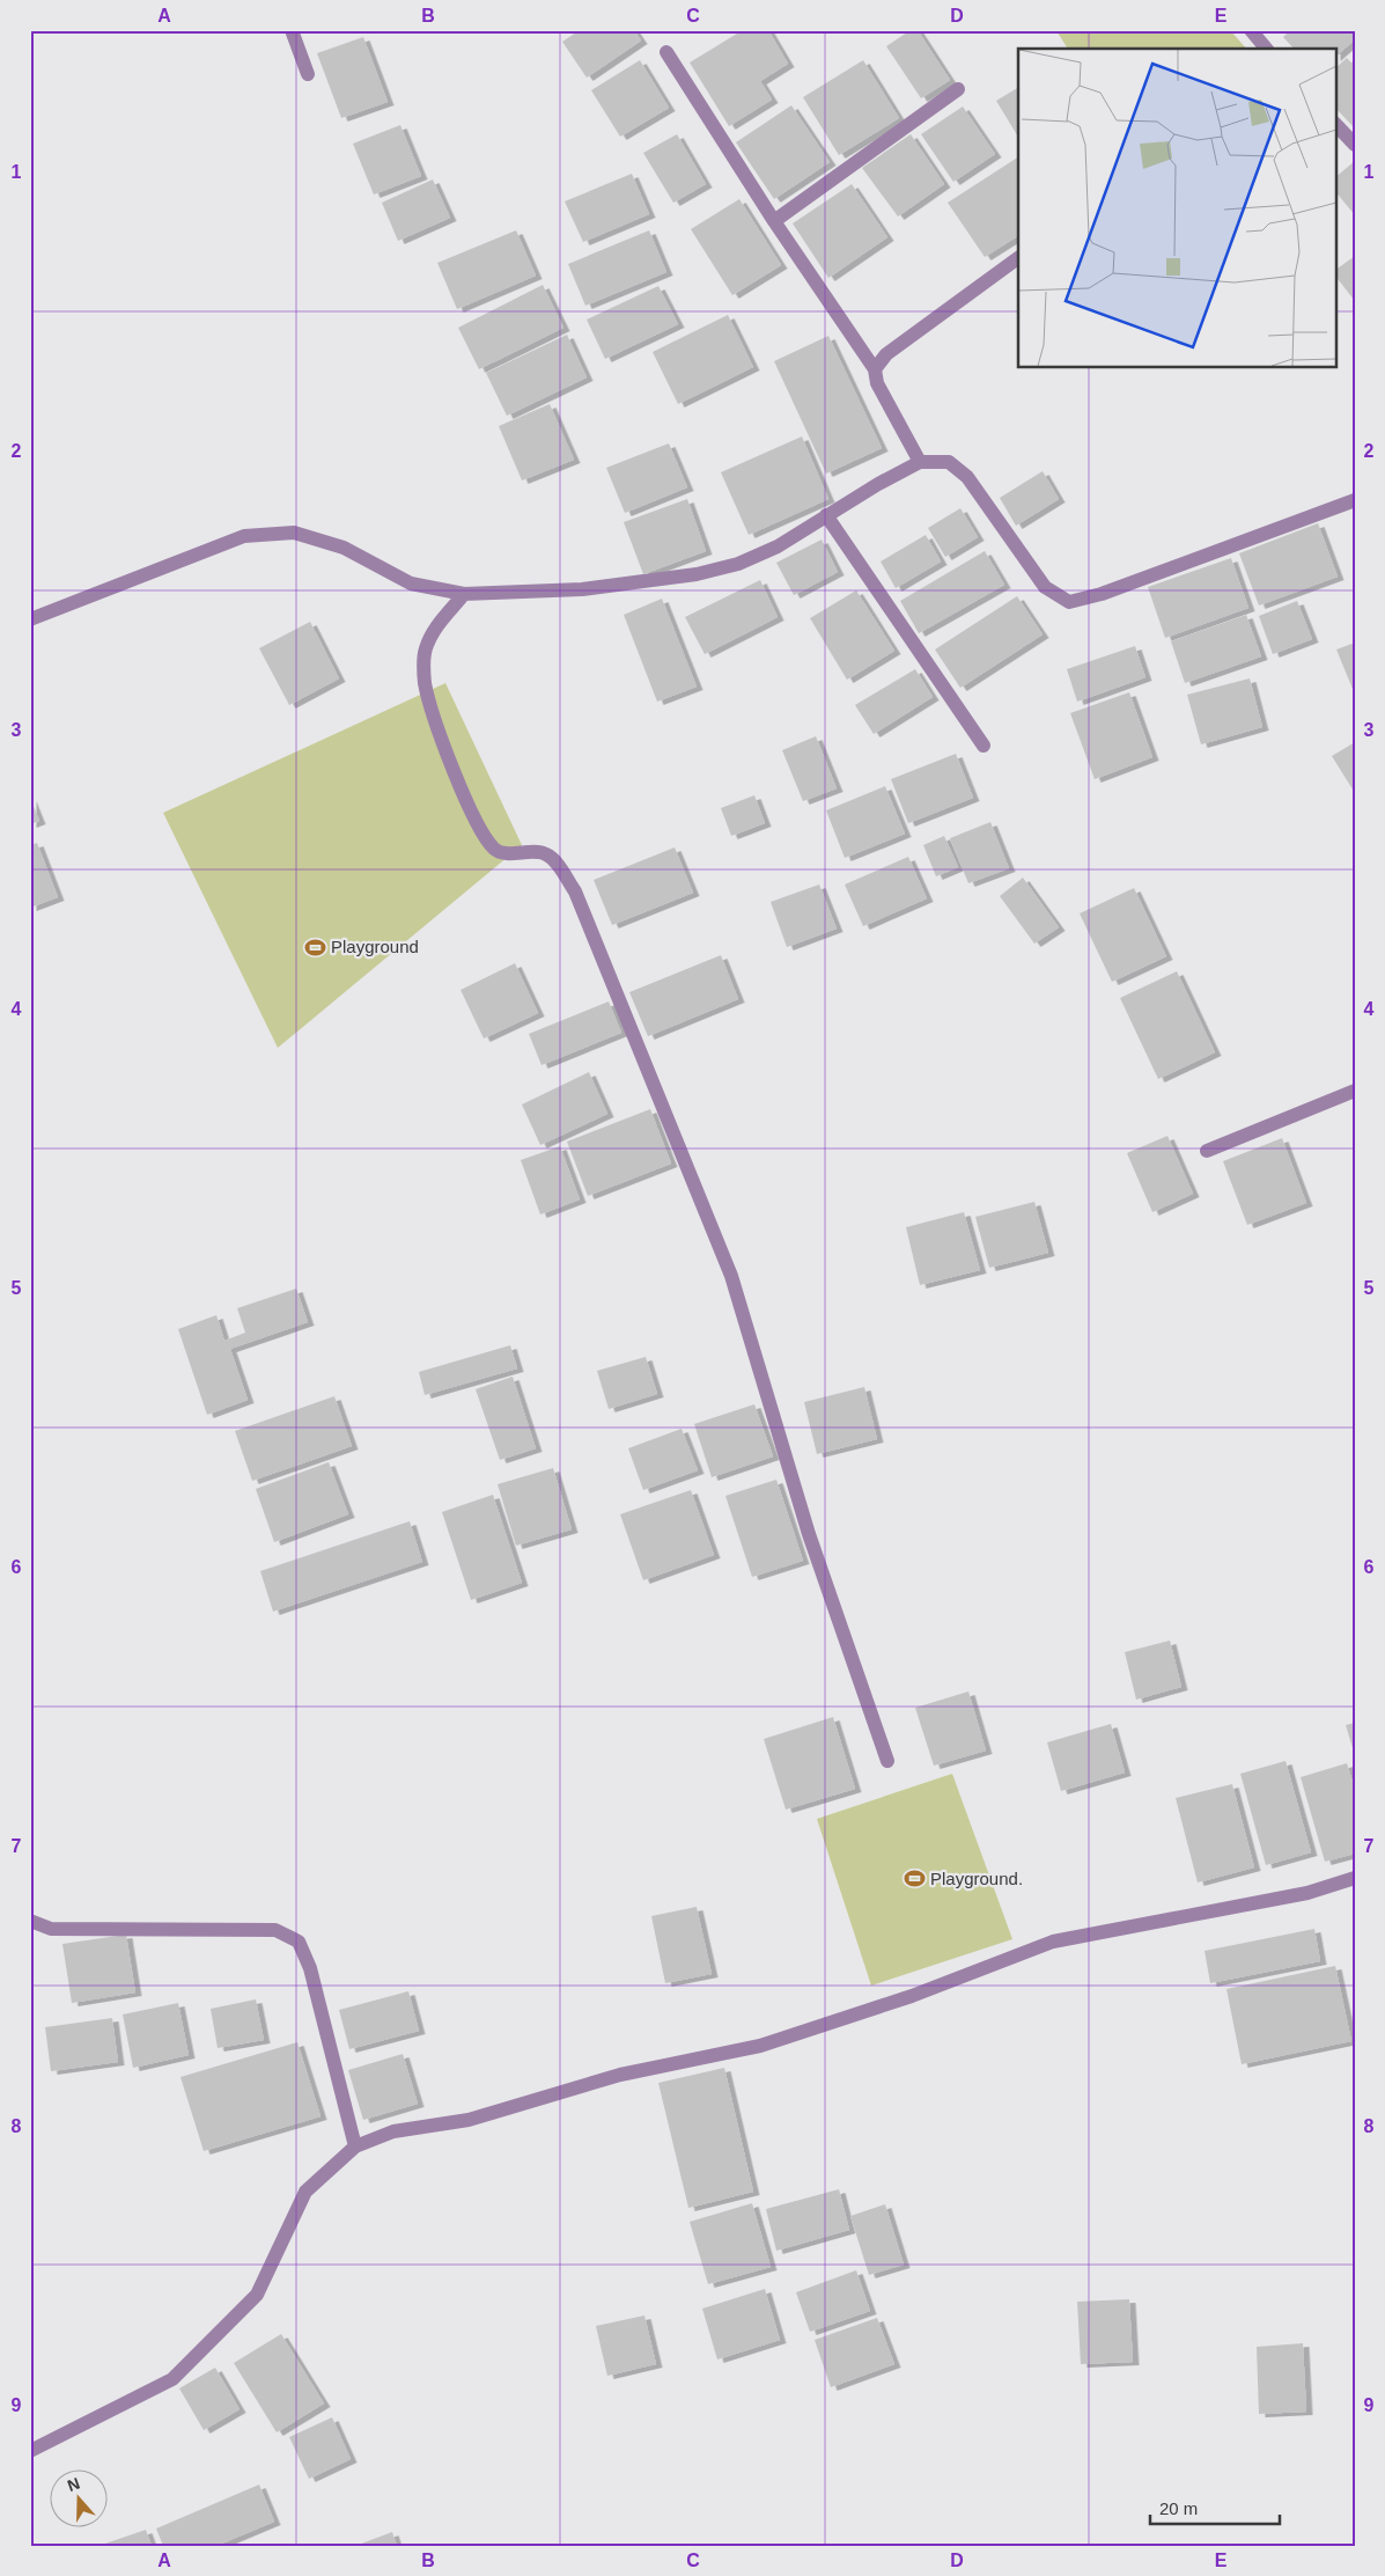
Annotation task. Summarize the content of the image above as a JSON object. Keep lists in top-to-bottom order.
{
  "places": {
    "sports": ["Playground", "Playground."]
  },
  "scale_bar": "20 m",
  "north": "top",
  "grid": {
    "columns": [
      "A",
      "B",
      "C",
      "D",
      "E"
    ],
    "rows": [
      "1",
      "2",
      "3",
      "4",
      "5",
      "6",
      "7",
      "8",
      "9"
    ]
  }
}
